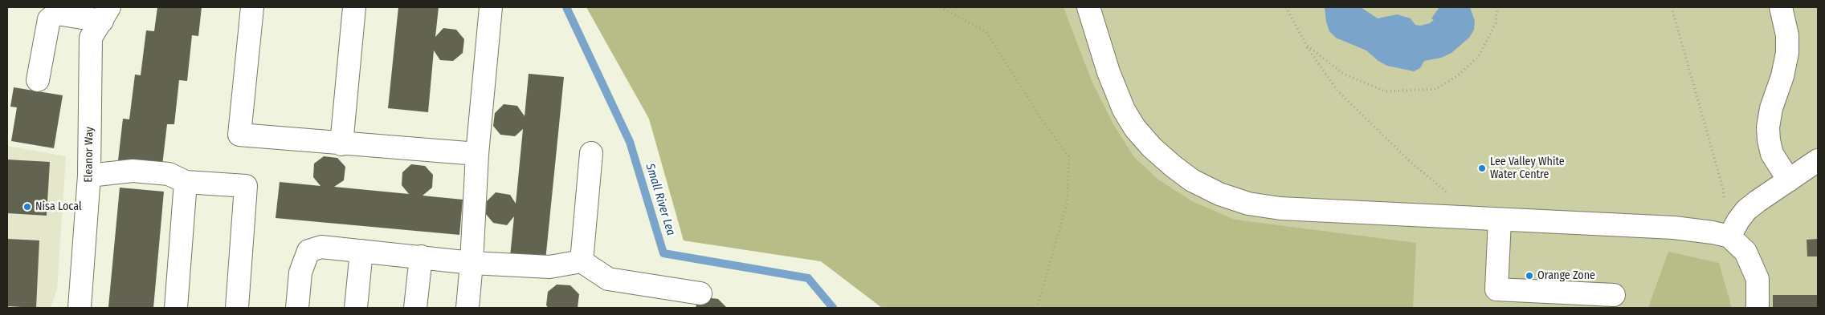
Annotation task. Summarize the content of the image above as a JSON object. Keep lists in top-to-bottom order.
{
  "streets": {
    "street": ["Eleanor Way"]
  },
  "water": ["Small River Lea"],
  "places": ["Lee Valley White Water Centre", "Nisa Local", "Orange Zone"]
}
